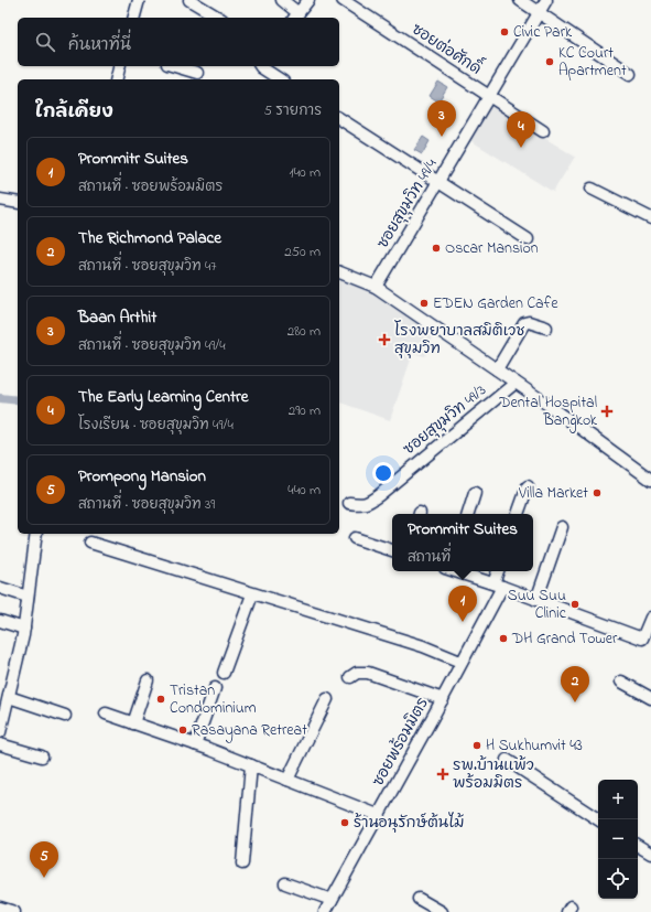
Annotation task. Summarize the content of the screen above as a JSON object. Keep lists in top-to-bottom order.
{
  "streets": {
    "street": [
      "ซอยต่อศักดิ์",
      "ซอยสุขุมวิท 49/4",
      "ซอยสุขุมวิท 49/3",
      "ซอยพร้อมมิตร"
    ]
  },
  "crossings": [
    ["ซอยต่อศักดิ์", "ซอยสุขุมวิท 49/4"]
  ],
  "places": {
    "other": [
      "Civic Park",
      "KC Court Apartment",
      "Oscar Mansion",
      "EDEN Garden Cafe",
      "Villa Market",
      "Suu Suu Clinic",
      "DH Grand Tower",
      "Tristan Condominium",
      "Rasayana Retreat",
      "H Sukhumvit 43",
      "ร้านอนุรักษ์ต้นไม้"
    ],
    "health": ["โรงพยาบาลสมิติเวช สุขุมวิท", "Dental Hospital Bangkok", "รพ.บ้านแพ้ว พร้อมมิตร"]
  },
  "page": {
    "search": "ค้นหาที่นี่",
    "heading": ["ใกล้เคียง", "5 รายการ"],
    "pins": [
      "3",
      "4",
      "1",
      "2",
      "5"
    ],
    "list": [
      {
        "mark": "1",
        "name": "Prommitr Suites",
        "note": "สถานที่ · ซอยพร้อมมิตร",
        "value": "140 m"
      },
      {
        "mark": "2",
        "name": "The Richmond Palace",
        "note": "สถานที่ · ซอยสุขุมวิท 47",
        "value": "250 m"
      },
      {
        "mark": "3",
        "name": "Baan Arthit",
        "note": "สถานที่ · ซอยสุขุมวิท 49/4",
        "value": "280 m"
      },
      {
        "mark": "4",
        "name": "The Early Learning Centre",
        "note": "โรงเรียน · ซอยสุขุมวิท 49/4",
        "value": "290 m"
      },
      {
        "mark": "5",
        "name": "Prompong Mansion",
        "note": "สถานที่ · ซอยสุขุมวิท 39",
        "value": "440 m"
      }
    ],
    "popup": ["Prommitr Suites", "สถานที่"],
    "map_buttons": ["+", "−"]
  }
}
